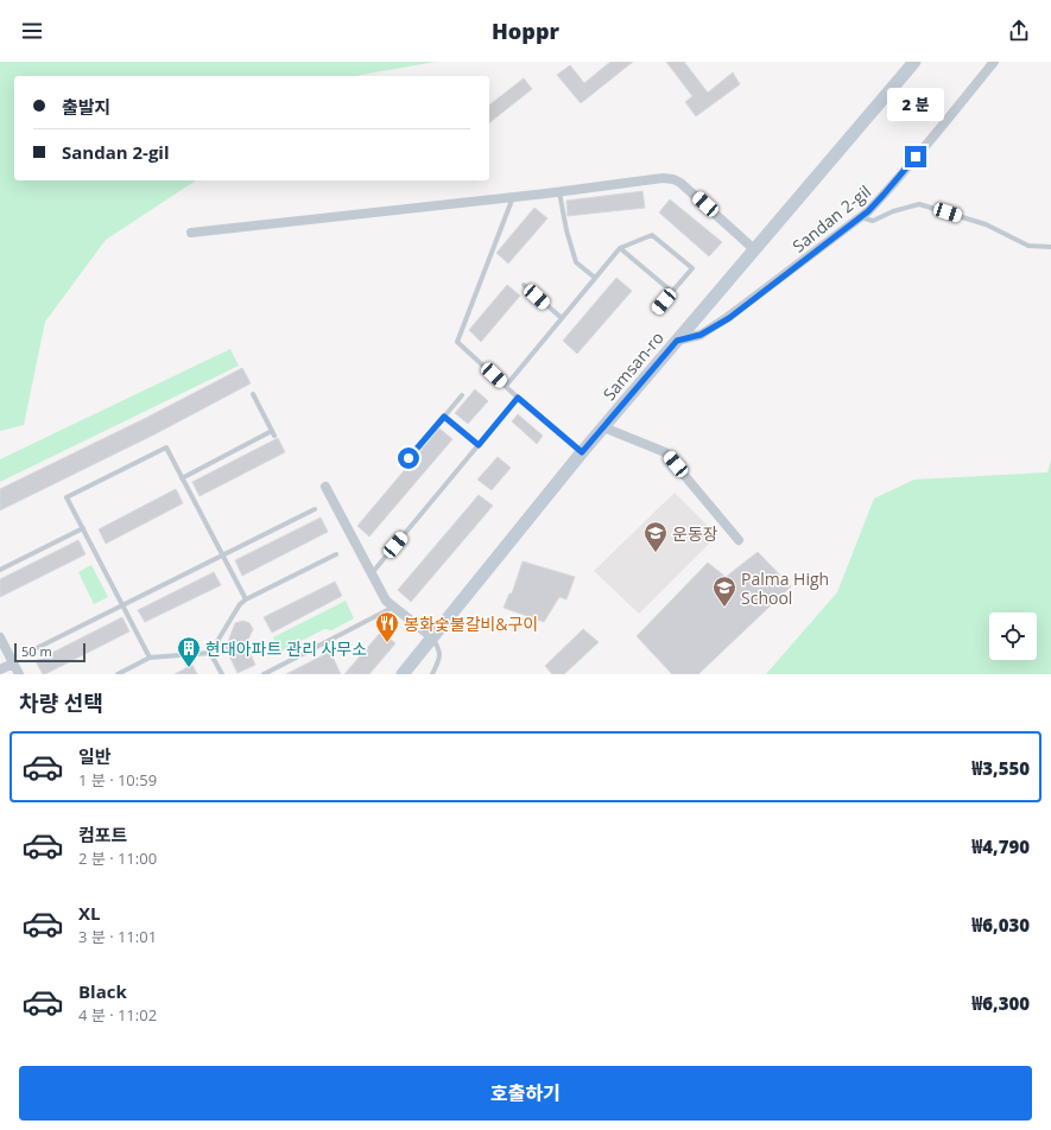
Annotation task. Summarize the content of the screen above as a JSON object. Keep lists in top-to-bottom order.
{
  "streets": {
    "main road": ["Samsan-ro"],
    "street": ["Sandan 2-gil"]
  },
  "crossings": [
    ["Sandan 2-gil", "Samsan-ro"]
  ],
  "places": {
    "school or university": ["운동장", "Palma High School"],
    "restaurant": ["봉화숯불갈비&구이"],
    "building": ["현대아파트 관리 사무소"]
  },
  "scale_bar": "50 m",
  "page": {
    "header": "Hoppr",
    "banner": ["출발지", "Sandan 2-gil"],
    "bubble": "2 분",
    "scale": "50 m",
    "heading": "차량 선택",
    "list": [
      {
        "name": "일반",
        "note": "1 분 · 10:59",
        "value": "₩3,550"
      },
      {
        "name": "컴포트",
        "note": "2 분 · 11:00",
        "value": "₩4,790"
      },
      {
        "name": "XL",
        "note": "3 분 · 11:01",
        "value": "₩6,030"
      },
      {
        "name": "Black",
        "note": "4 분 · 11:02",
        "value": "₩6,300"
      }
    ],
    "buttons": "호출하기"
  }
}
